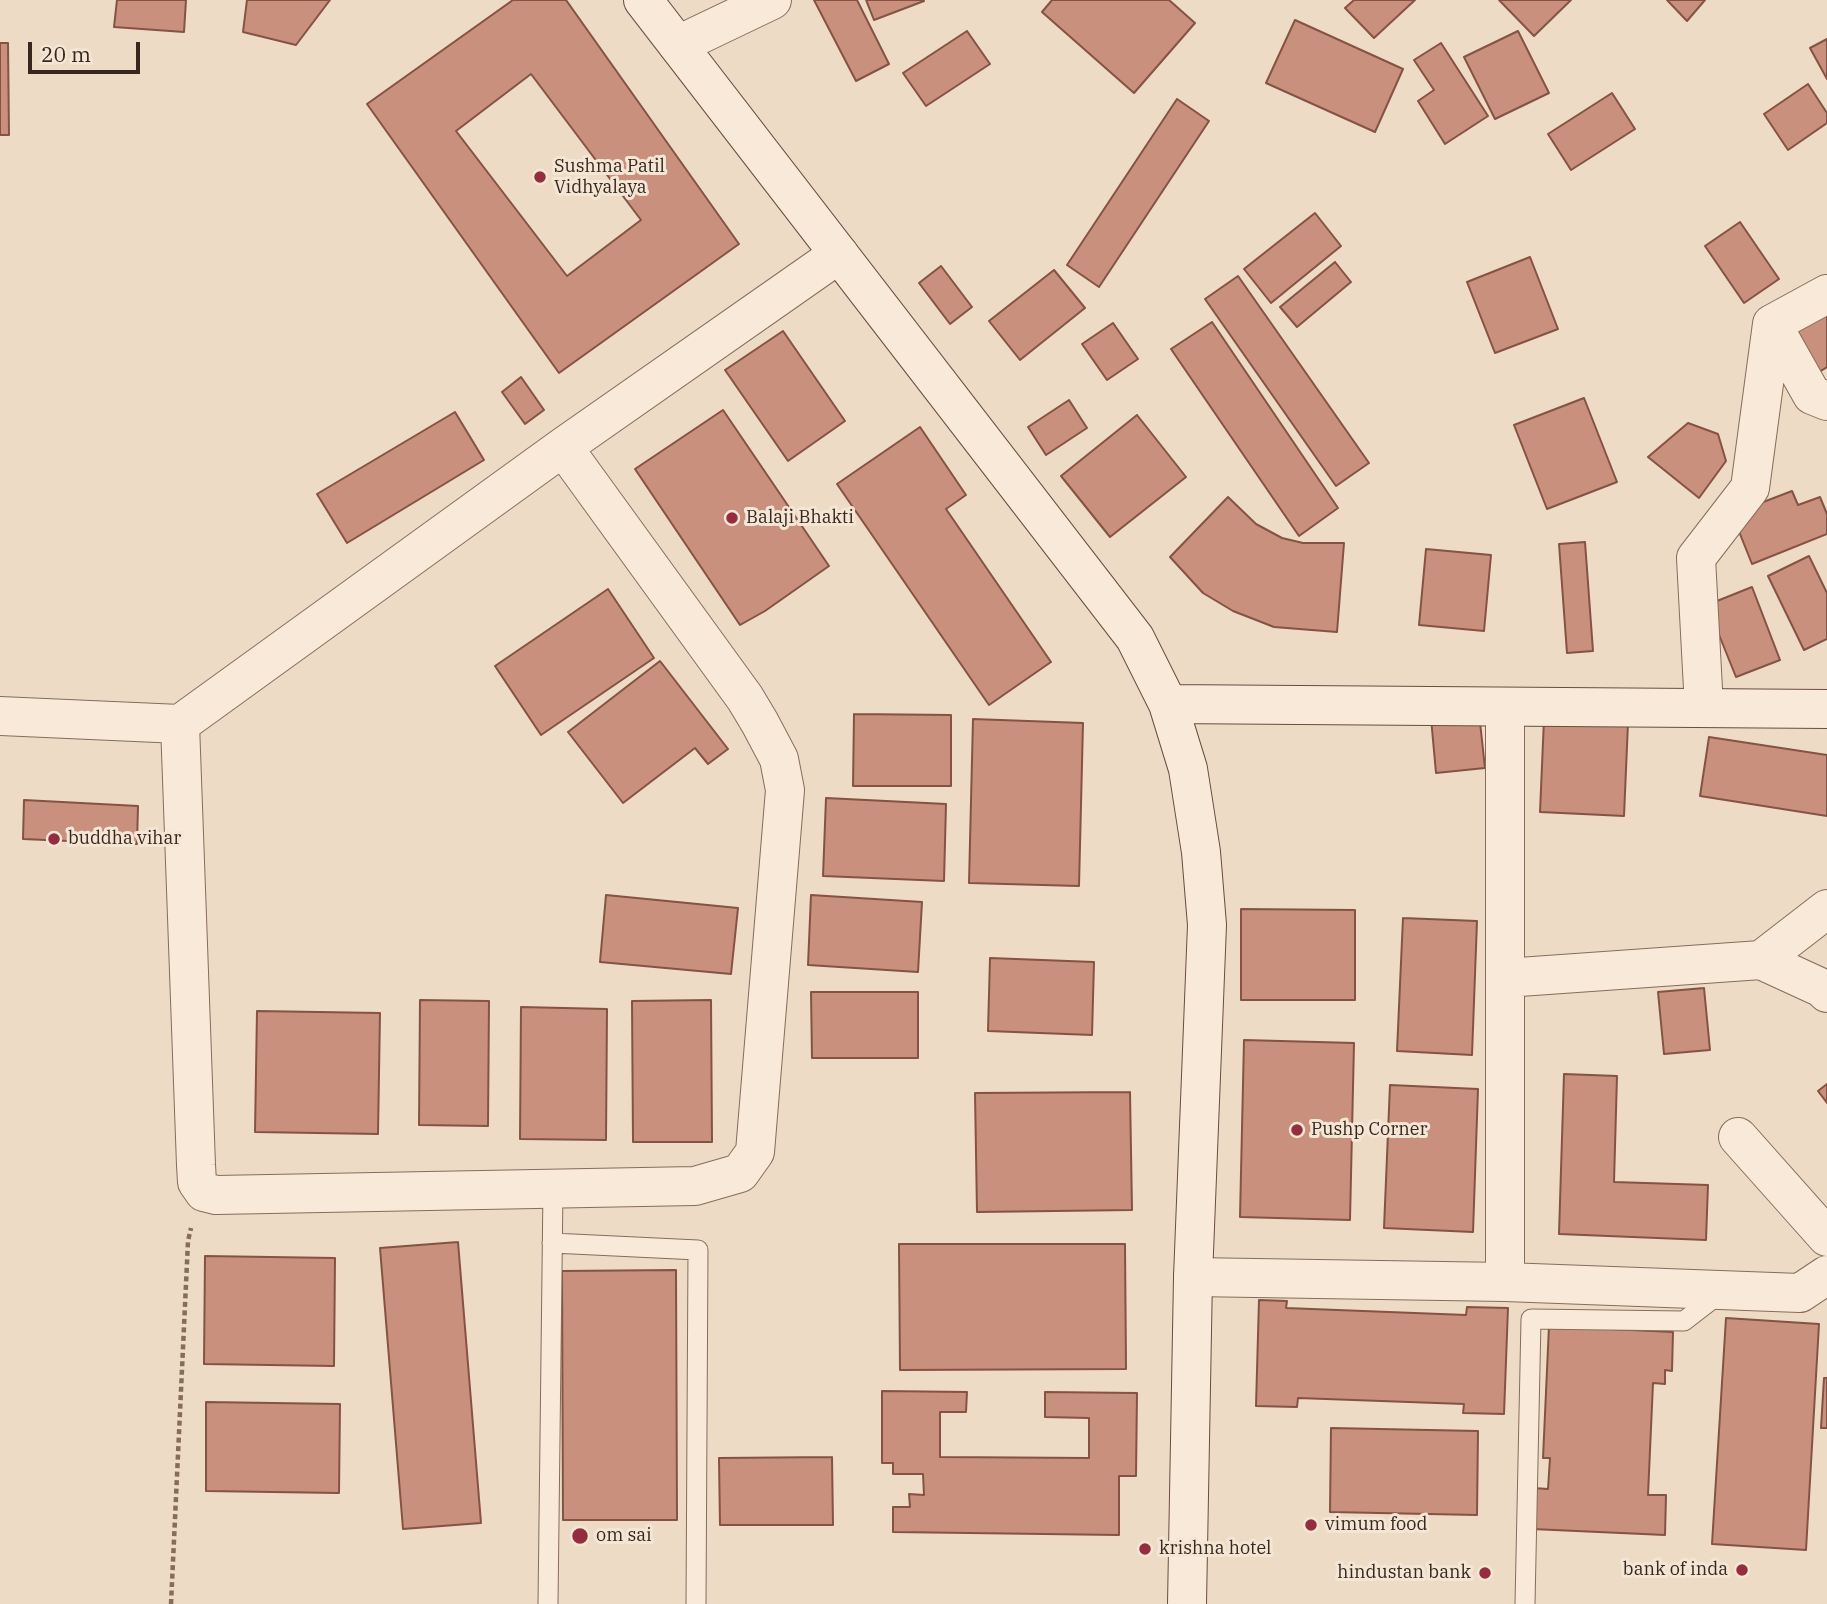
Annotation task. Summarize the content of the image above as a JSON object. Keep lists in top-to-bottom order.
{
  "places": [
    "Sushma Patil Vidhyalaya",
    "Balaji Bhakti",
    "buddha vihar",
    "Pushp Corner",
    "vimum food",
    "om sai",
    "krishna hotel",
    "bank of inda",
    "hindustan bank"
  ],
  "scale_bar": "20 m"
}
